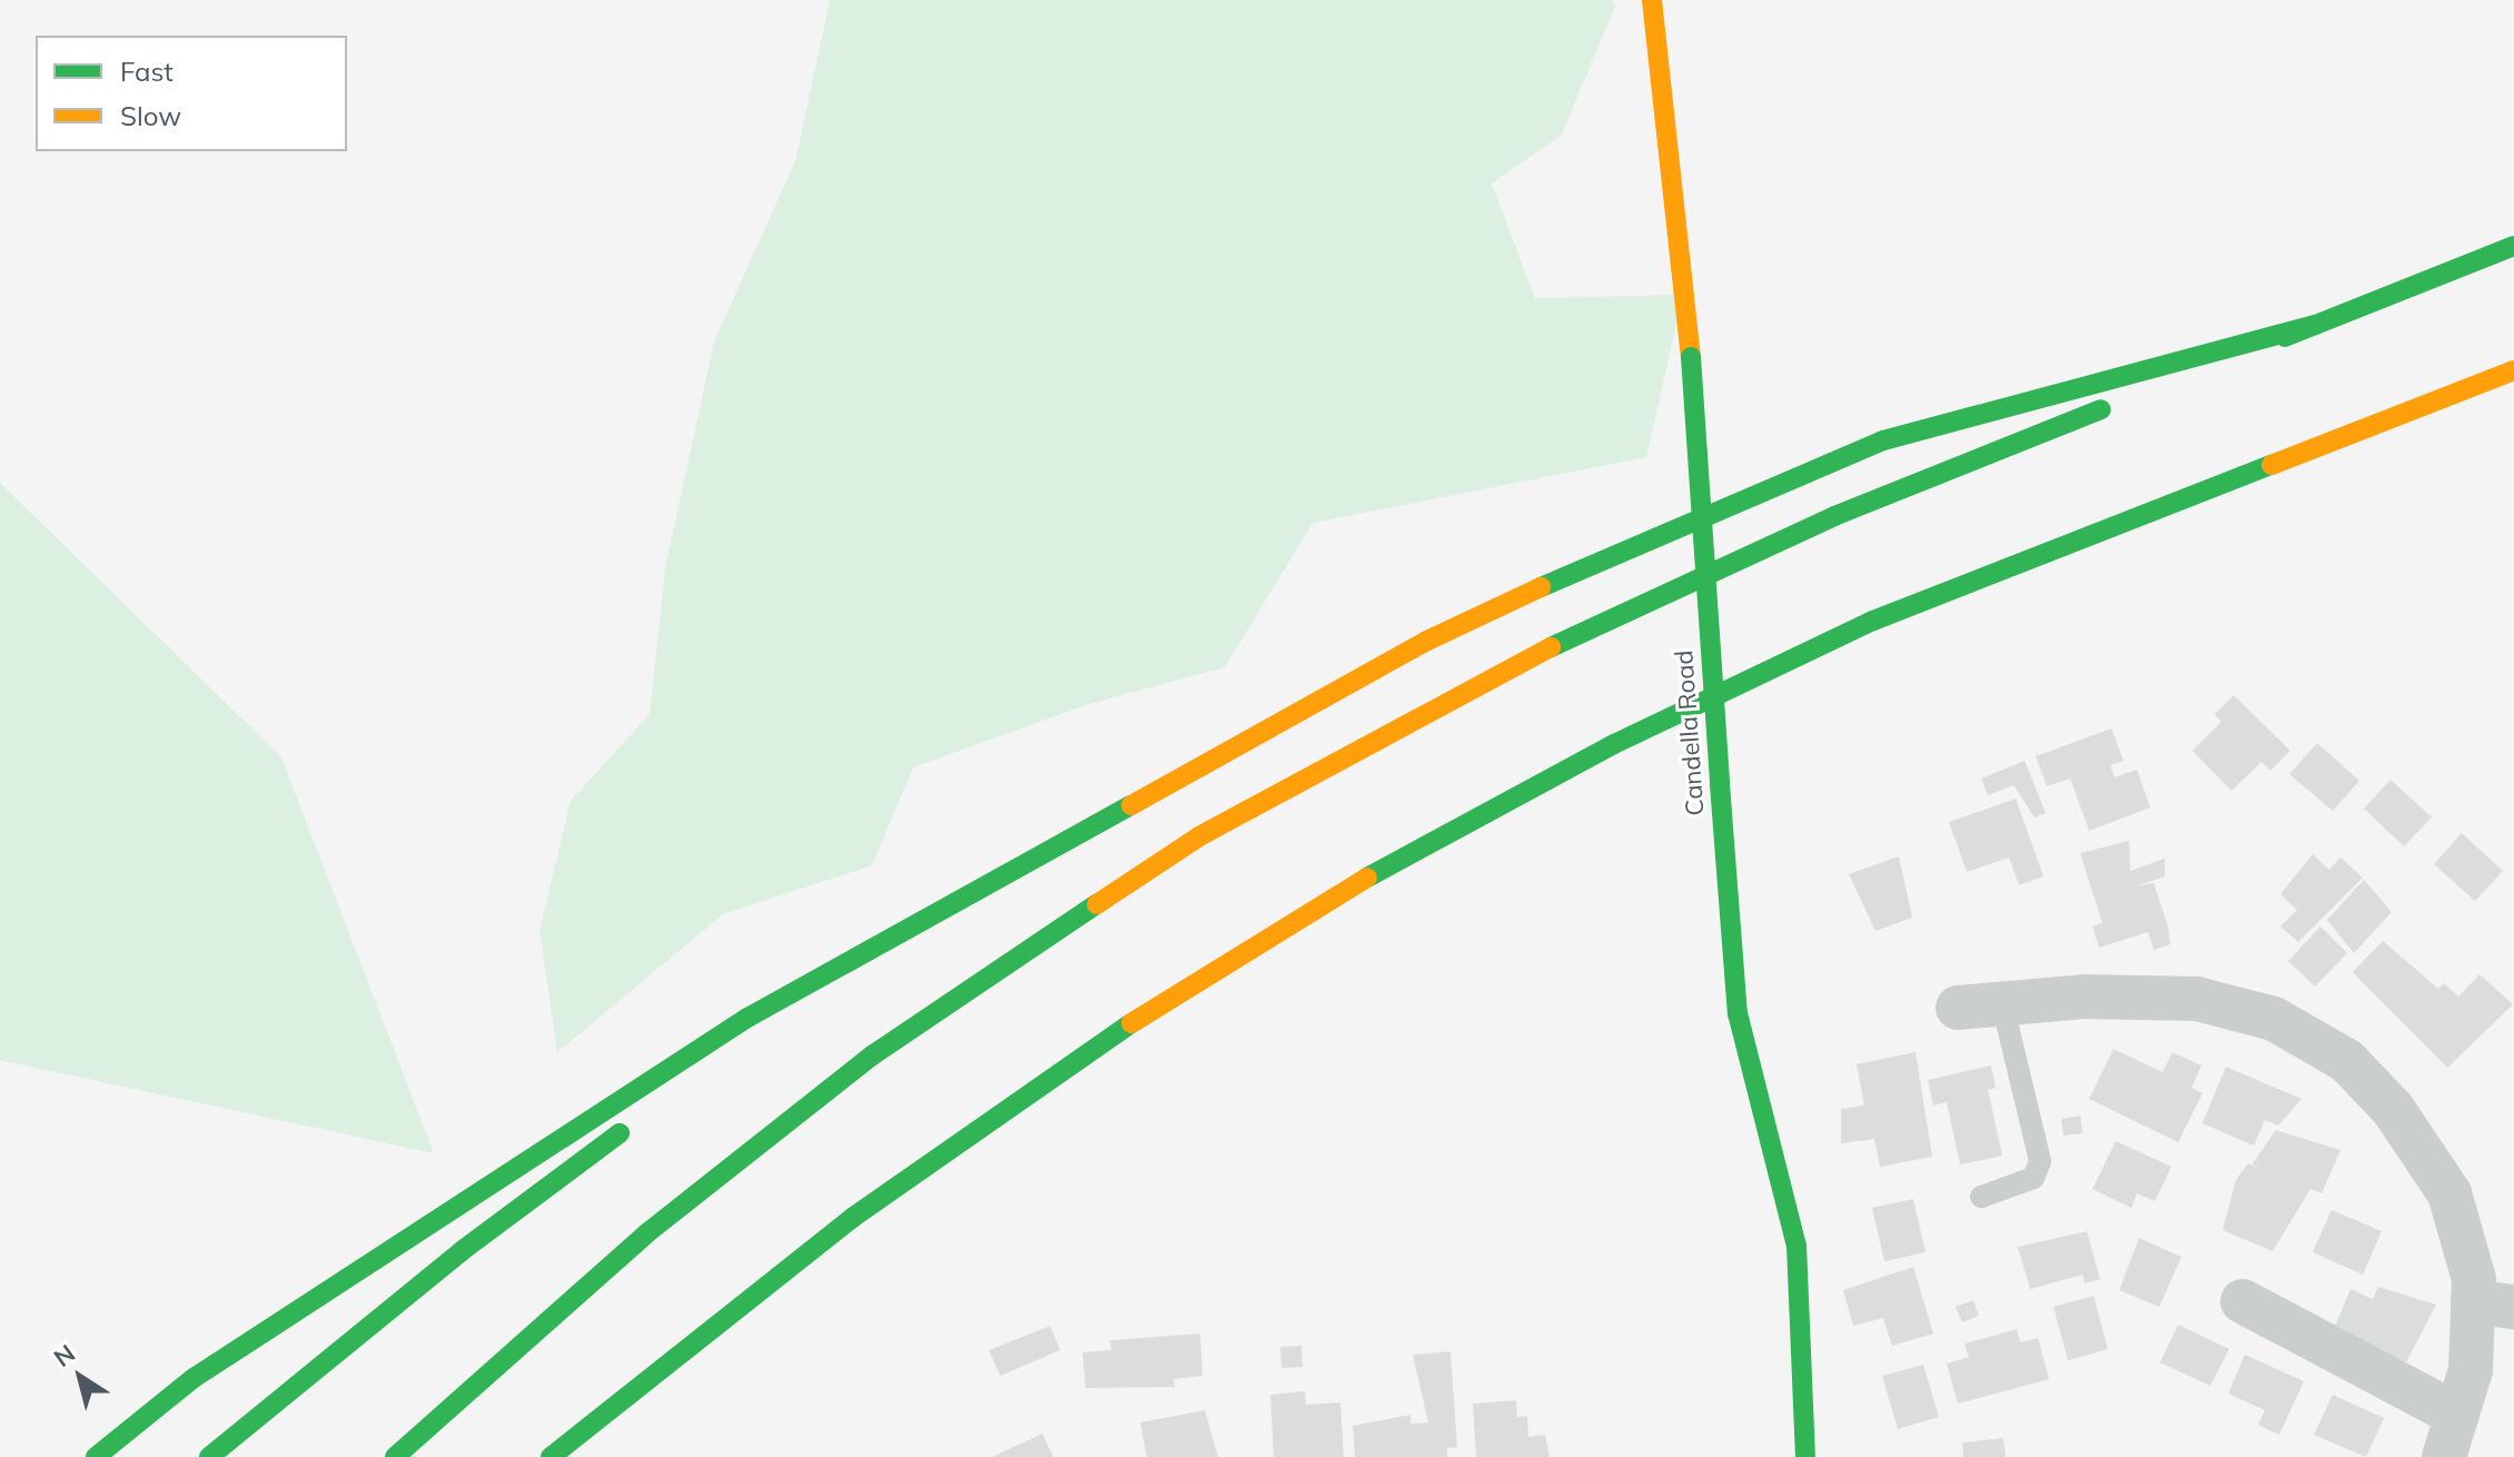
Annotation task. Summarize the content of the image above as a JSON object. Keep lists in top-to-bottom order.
{
  "streets": {
    "main road": ["Candella Road"]
  },
  "legend": ["Fast", "Slow"],
  "north": "top left"
}
